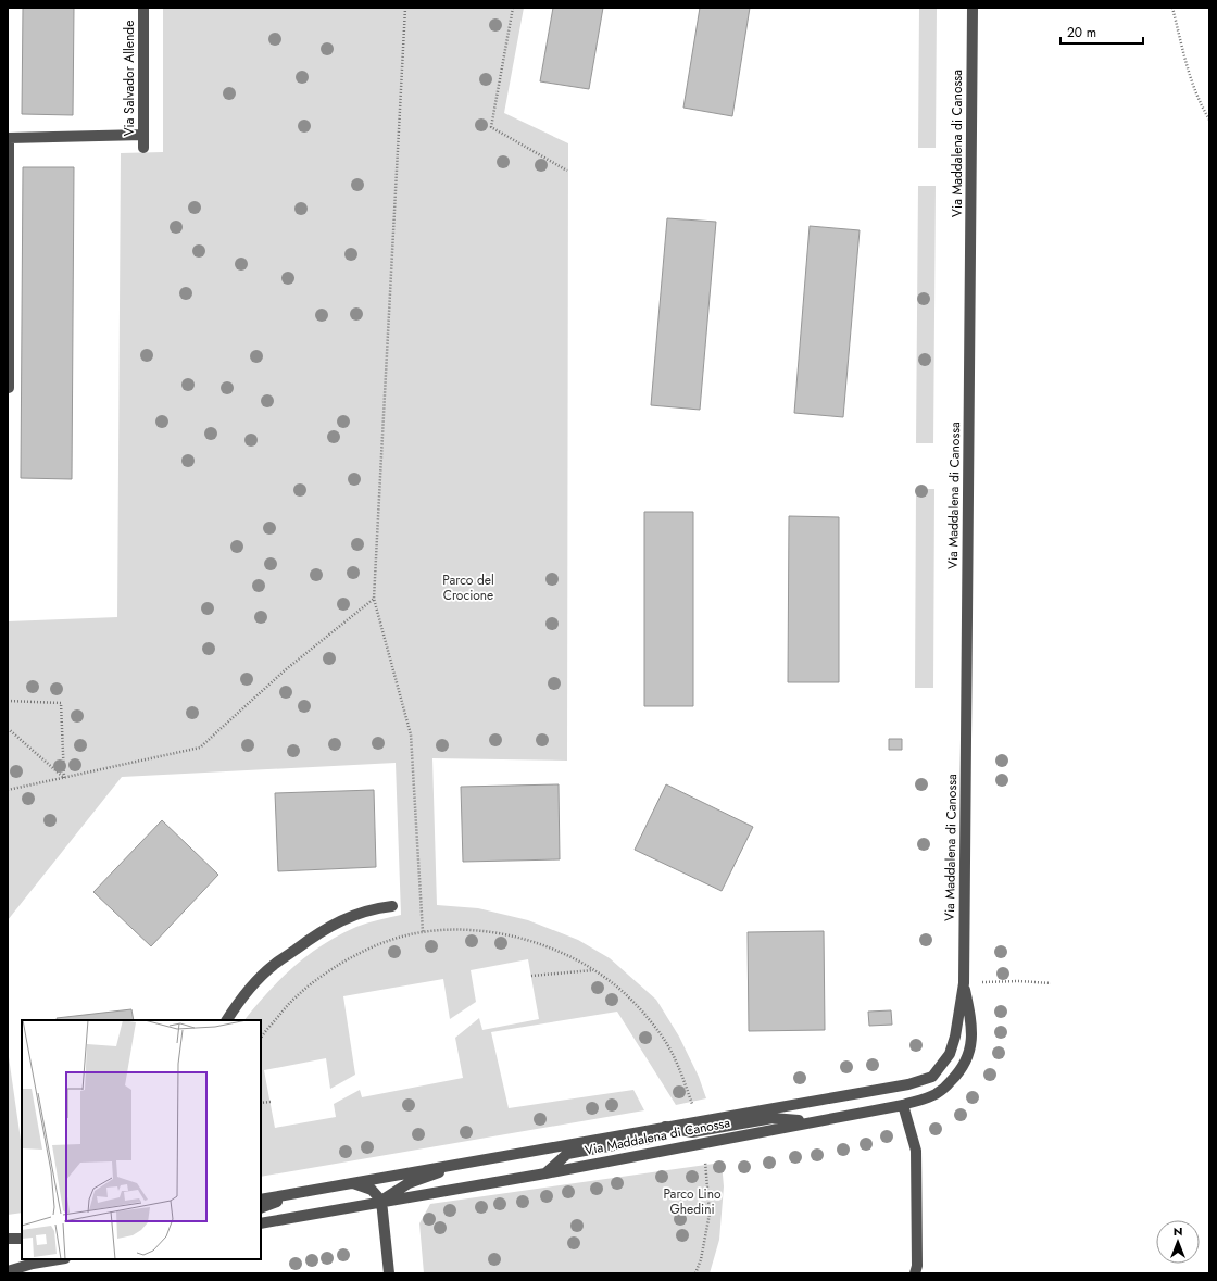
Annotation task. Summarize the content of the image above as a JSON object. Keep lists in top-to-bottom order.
{
  "streets": {
    "street": ["Via Salvador Allende", "Via Maddalena di Canossa"]
  },
  "parks": ["Parco del Crocione", "Parco Lino Ghedini"],
  "scale_bar": "20 m",
  "north": "top"
}
